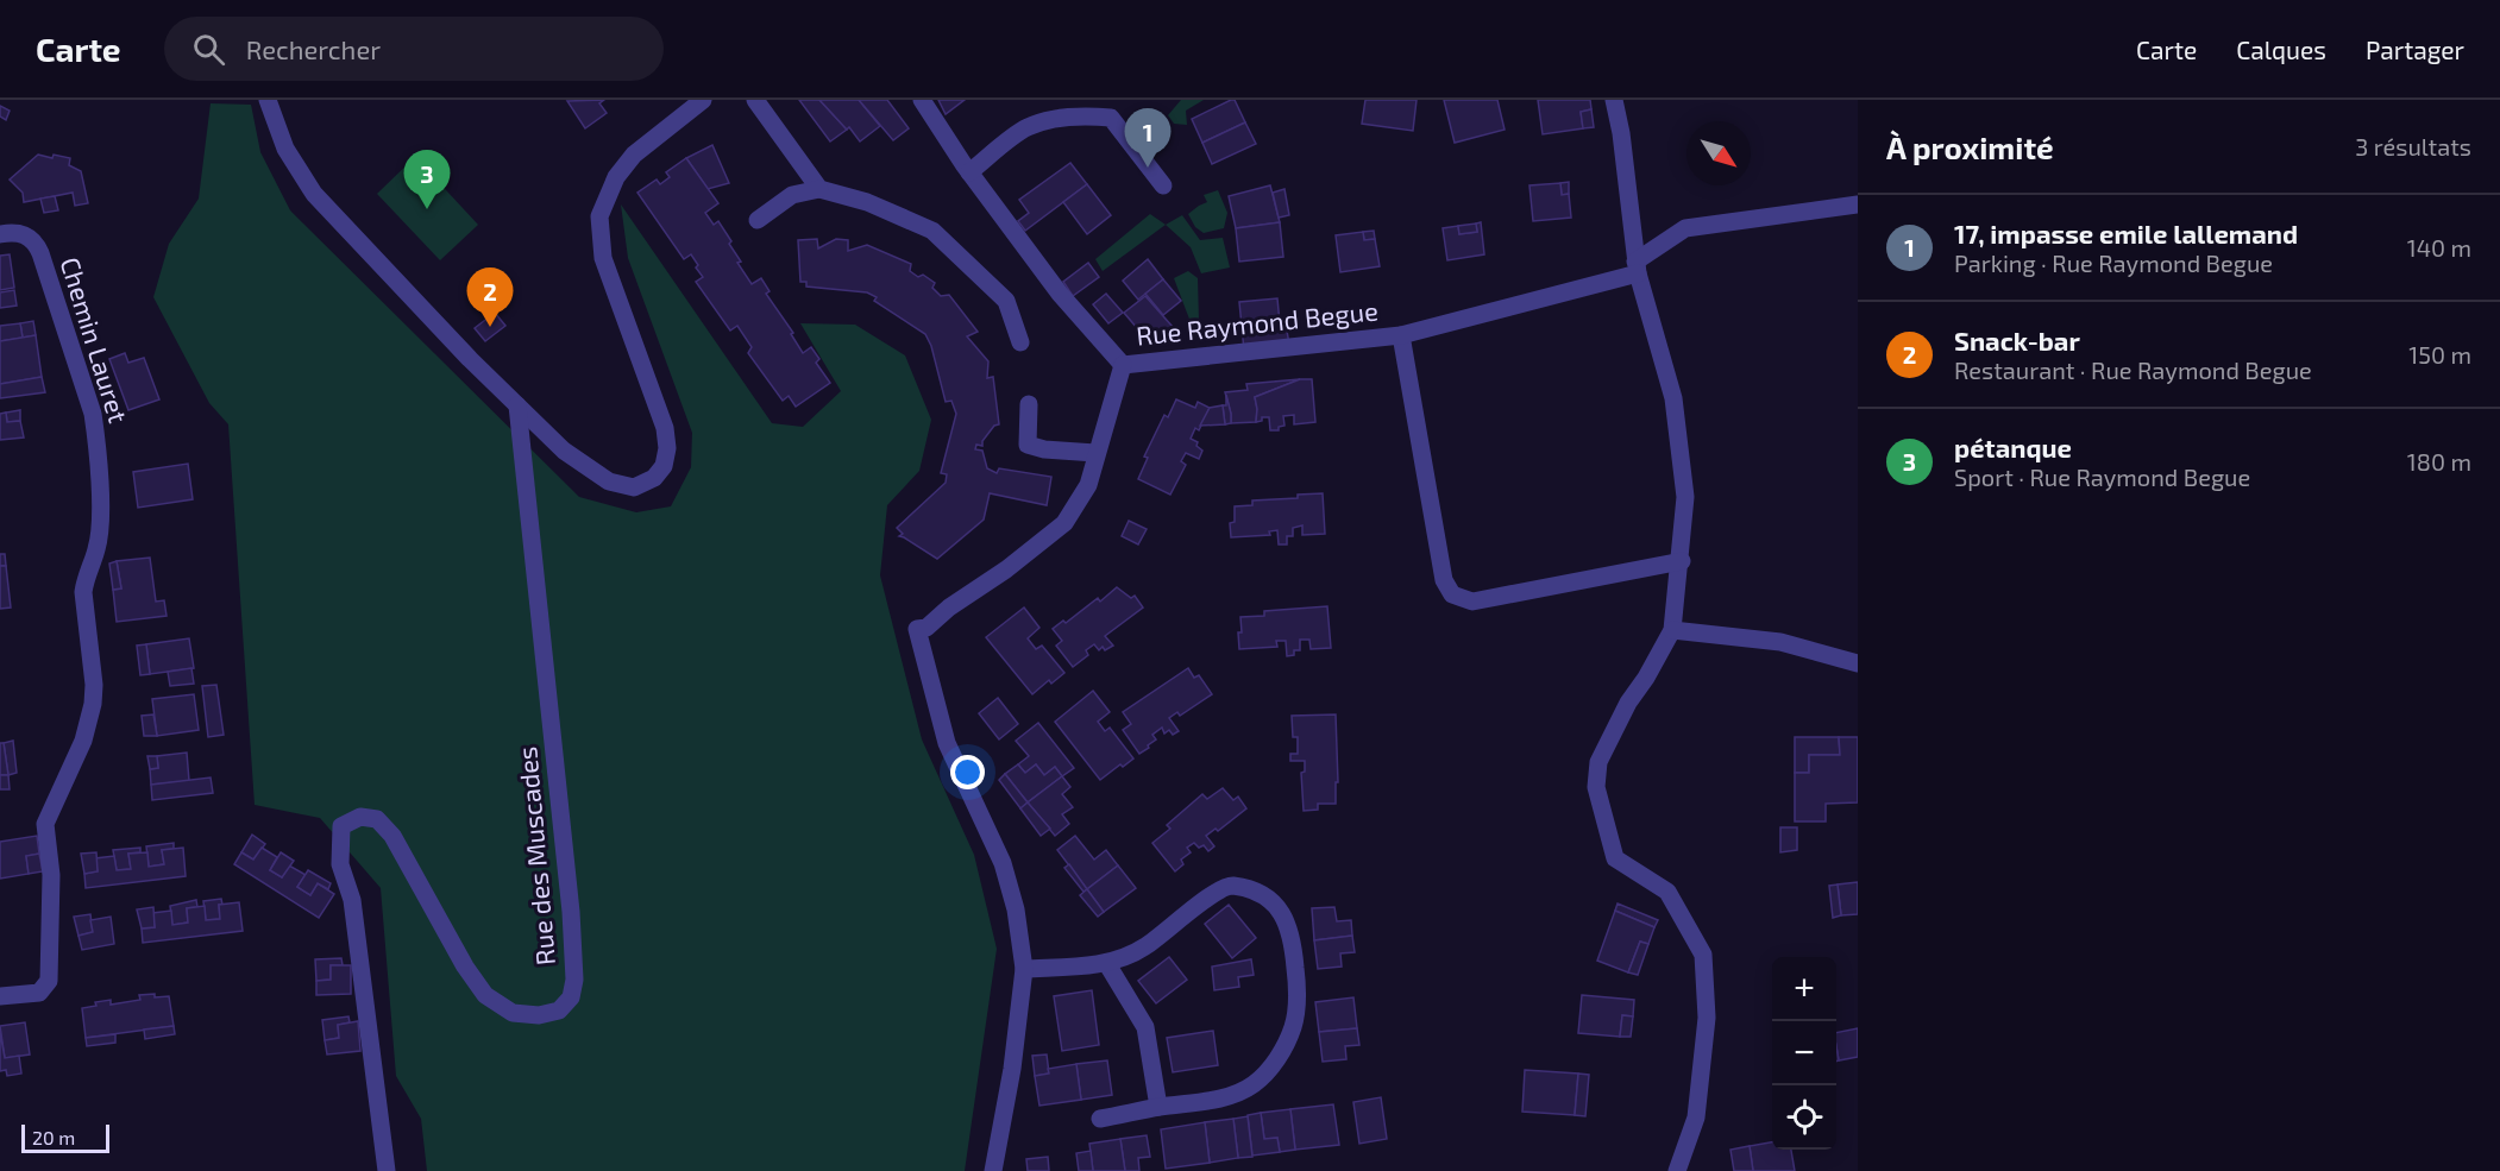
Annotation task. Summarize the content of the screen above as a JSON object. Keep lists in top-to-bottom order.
{
  "streets": {
    "street": ["Rue Raymond Begue", "Chemin Lauret", "Rue des Muscades"]
  },
  "scale_bar": "20 m",
  "north": "bottom right",
  "page": {
    "header": "Carte",
    "search": "Rechercher",
    "nav": ["Carte", "Calques", "Partager"],
    "heading": ["À proximité", "3 résultats"],
    "pins": ["1", "3", "2"],
    "list": [
      {
        "mark": "1",
        "name": "17, impasse emile lallemand",
        "note": "Parking · Rue Raymond Begue",
        "value": "140 m"
      },
      {
        "mark": "2",
        "name": "Snack-bar",
        "note": "Restaurant · Rue Raymond Begue",
        "value": "150 m"
      },
      {
        "mark": "3",
        "name": "pétanque",
        "note": "Sport · Rue Raymond Begue",
        "value": "180 m"
      }
    ],
    "map_buttons": ["+", "−"],
    "scale": "20 m"
  }
}
